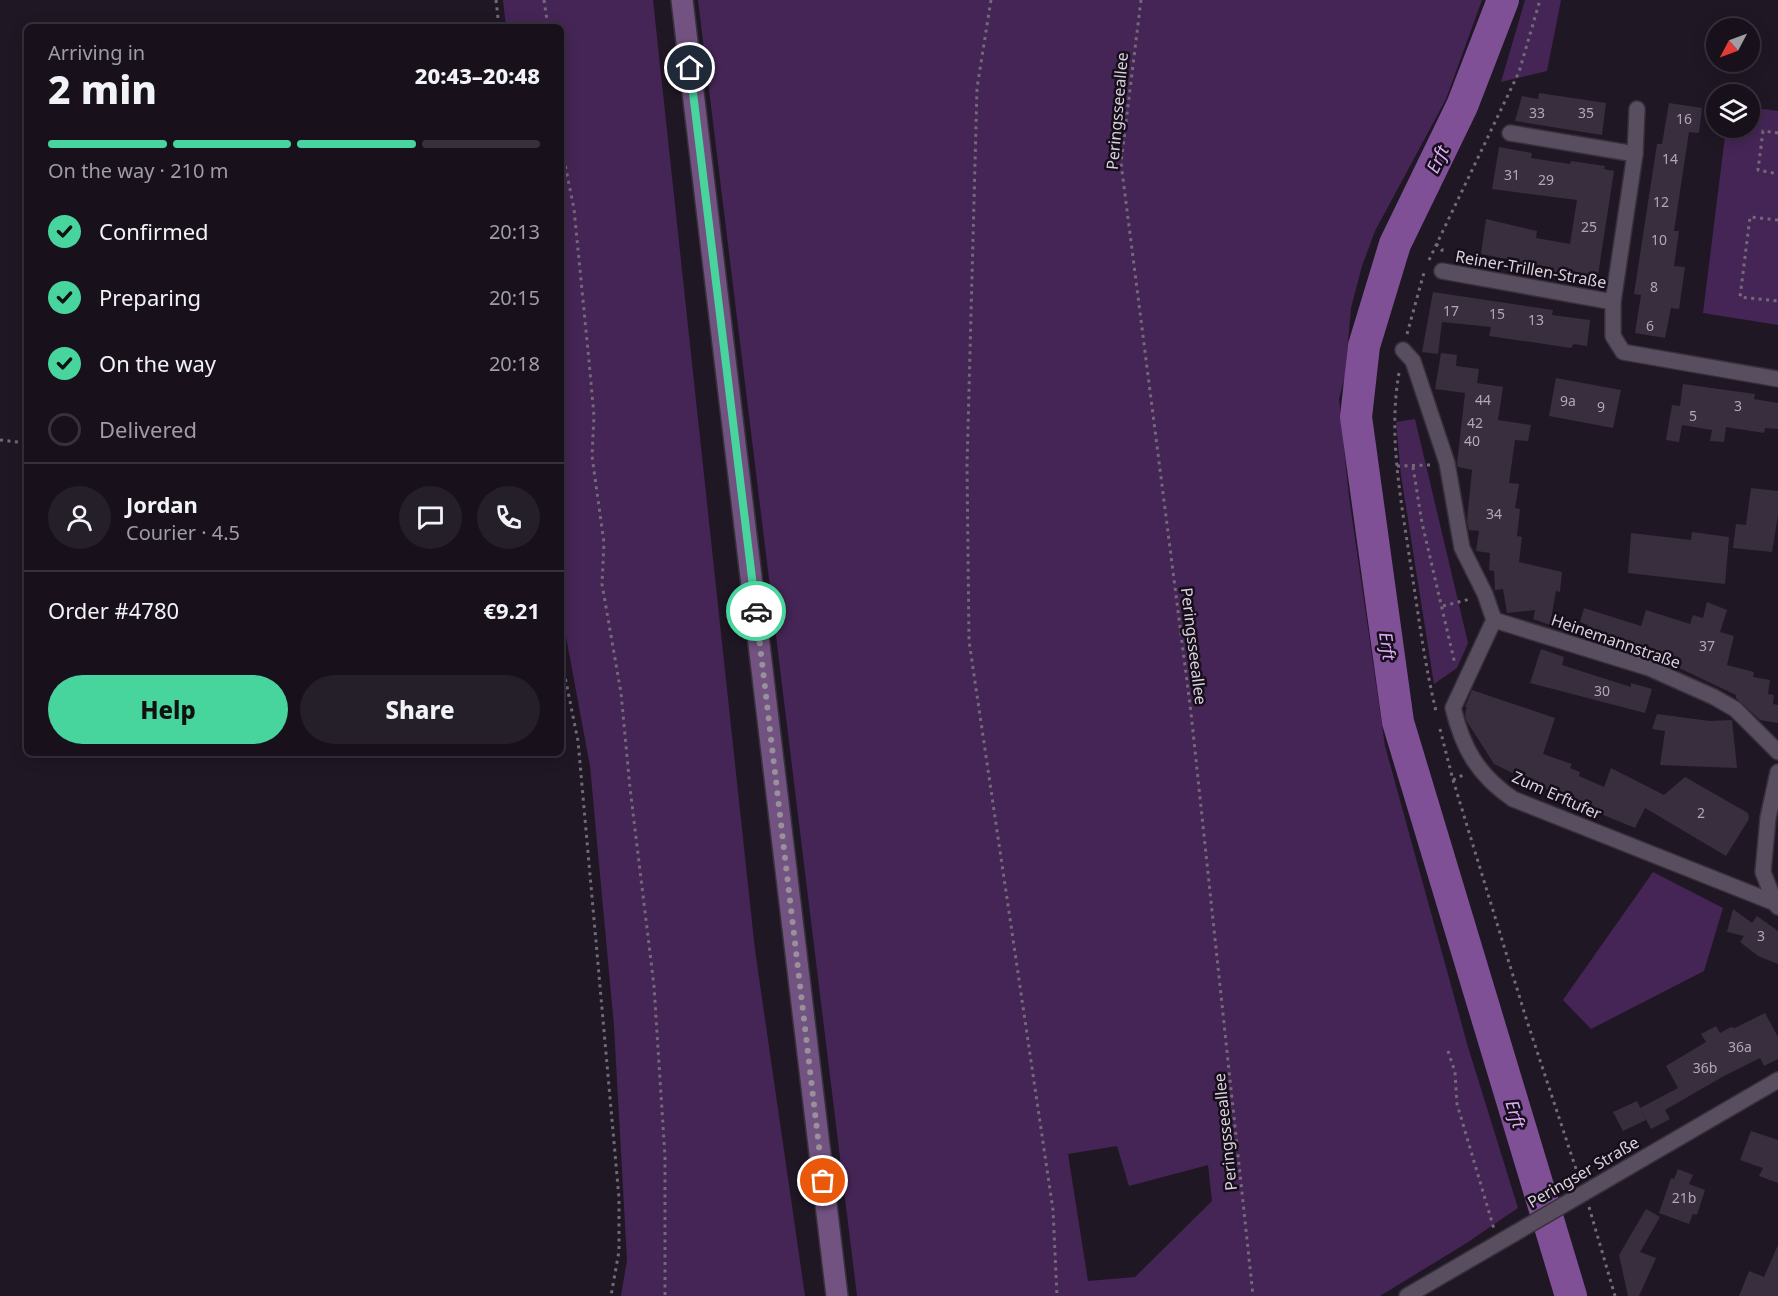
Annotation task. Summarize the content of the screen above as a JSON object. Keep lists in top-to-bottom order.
{
  "streets": {
    "street": [
      "Reiner-Trillen-Straße",
      "Heinemannstraße",
      "Zum Erftufer",
      "Peringser Straße"
    ],
    "path": ["Peringsseeallee"]
  },
  "crossings": [
    ["Heinemannstraße", "Zum Erftufer"]
  ],
  "water": ["Erft"],
  "house_numbers": [
    "33",
    "35",
    "16",
    "14",
    "31",
    "29",
    "12",
    "25",
    "10",
    "8",
    "17",
    "15",
    "13",
    "6",
    "44",
    "9a",
    "3",
    "9",
    "5",
    "42",
    "40",
    "34",
    "37",
    "30",
    "2",
    "3",
    "36a",
    "36b",
    "21b"
  ],
  "north": "bottom left",
  "page": {
    "heading": ["2 min", "Arriving in", "20:43–20:48"],
    "panel": [
      "Jordan",
      "Courier · 4.5",
      "Order #4780",
      "€9.21"
    ],
    "bar": "On the way · 210 m",
    "list": [
      ["Confirmed", "20:13"],
      ["Preparing", "20:15"],
      ["On the way", "20:18"],
      "Delivered"
    ],
    "buttons": ["Help", "Share"]
  }
}
